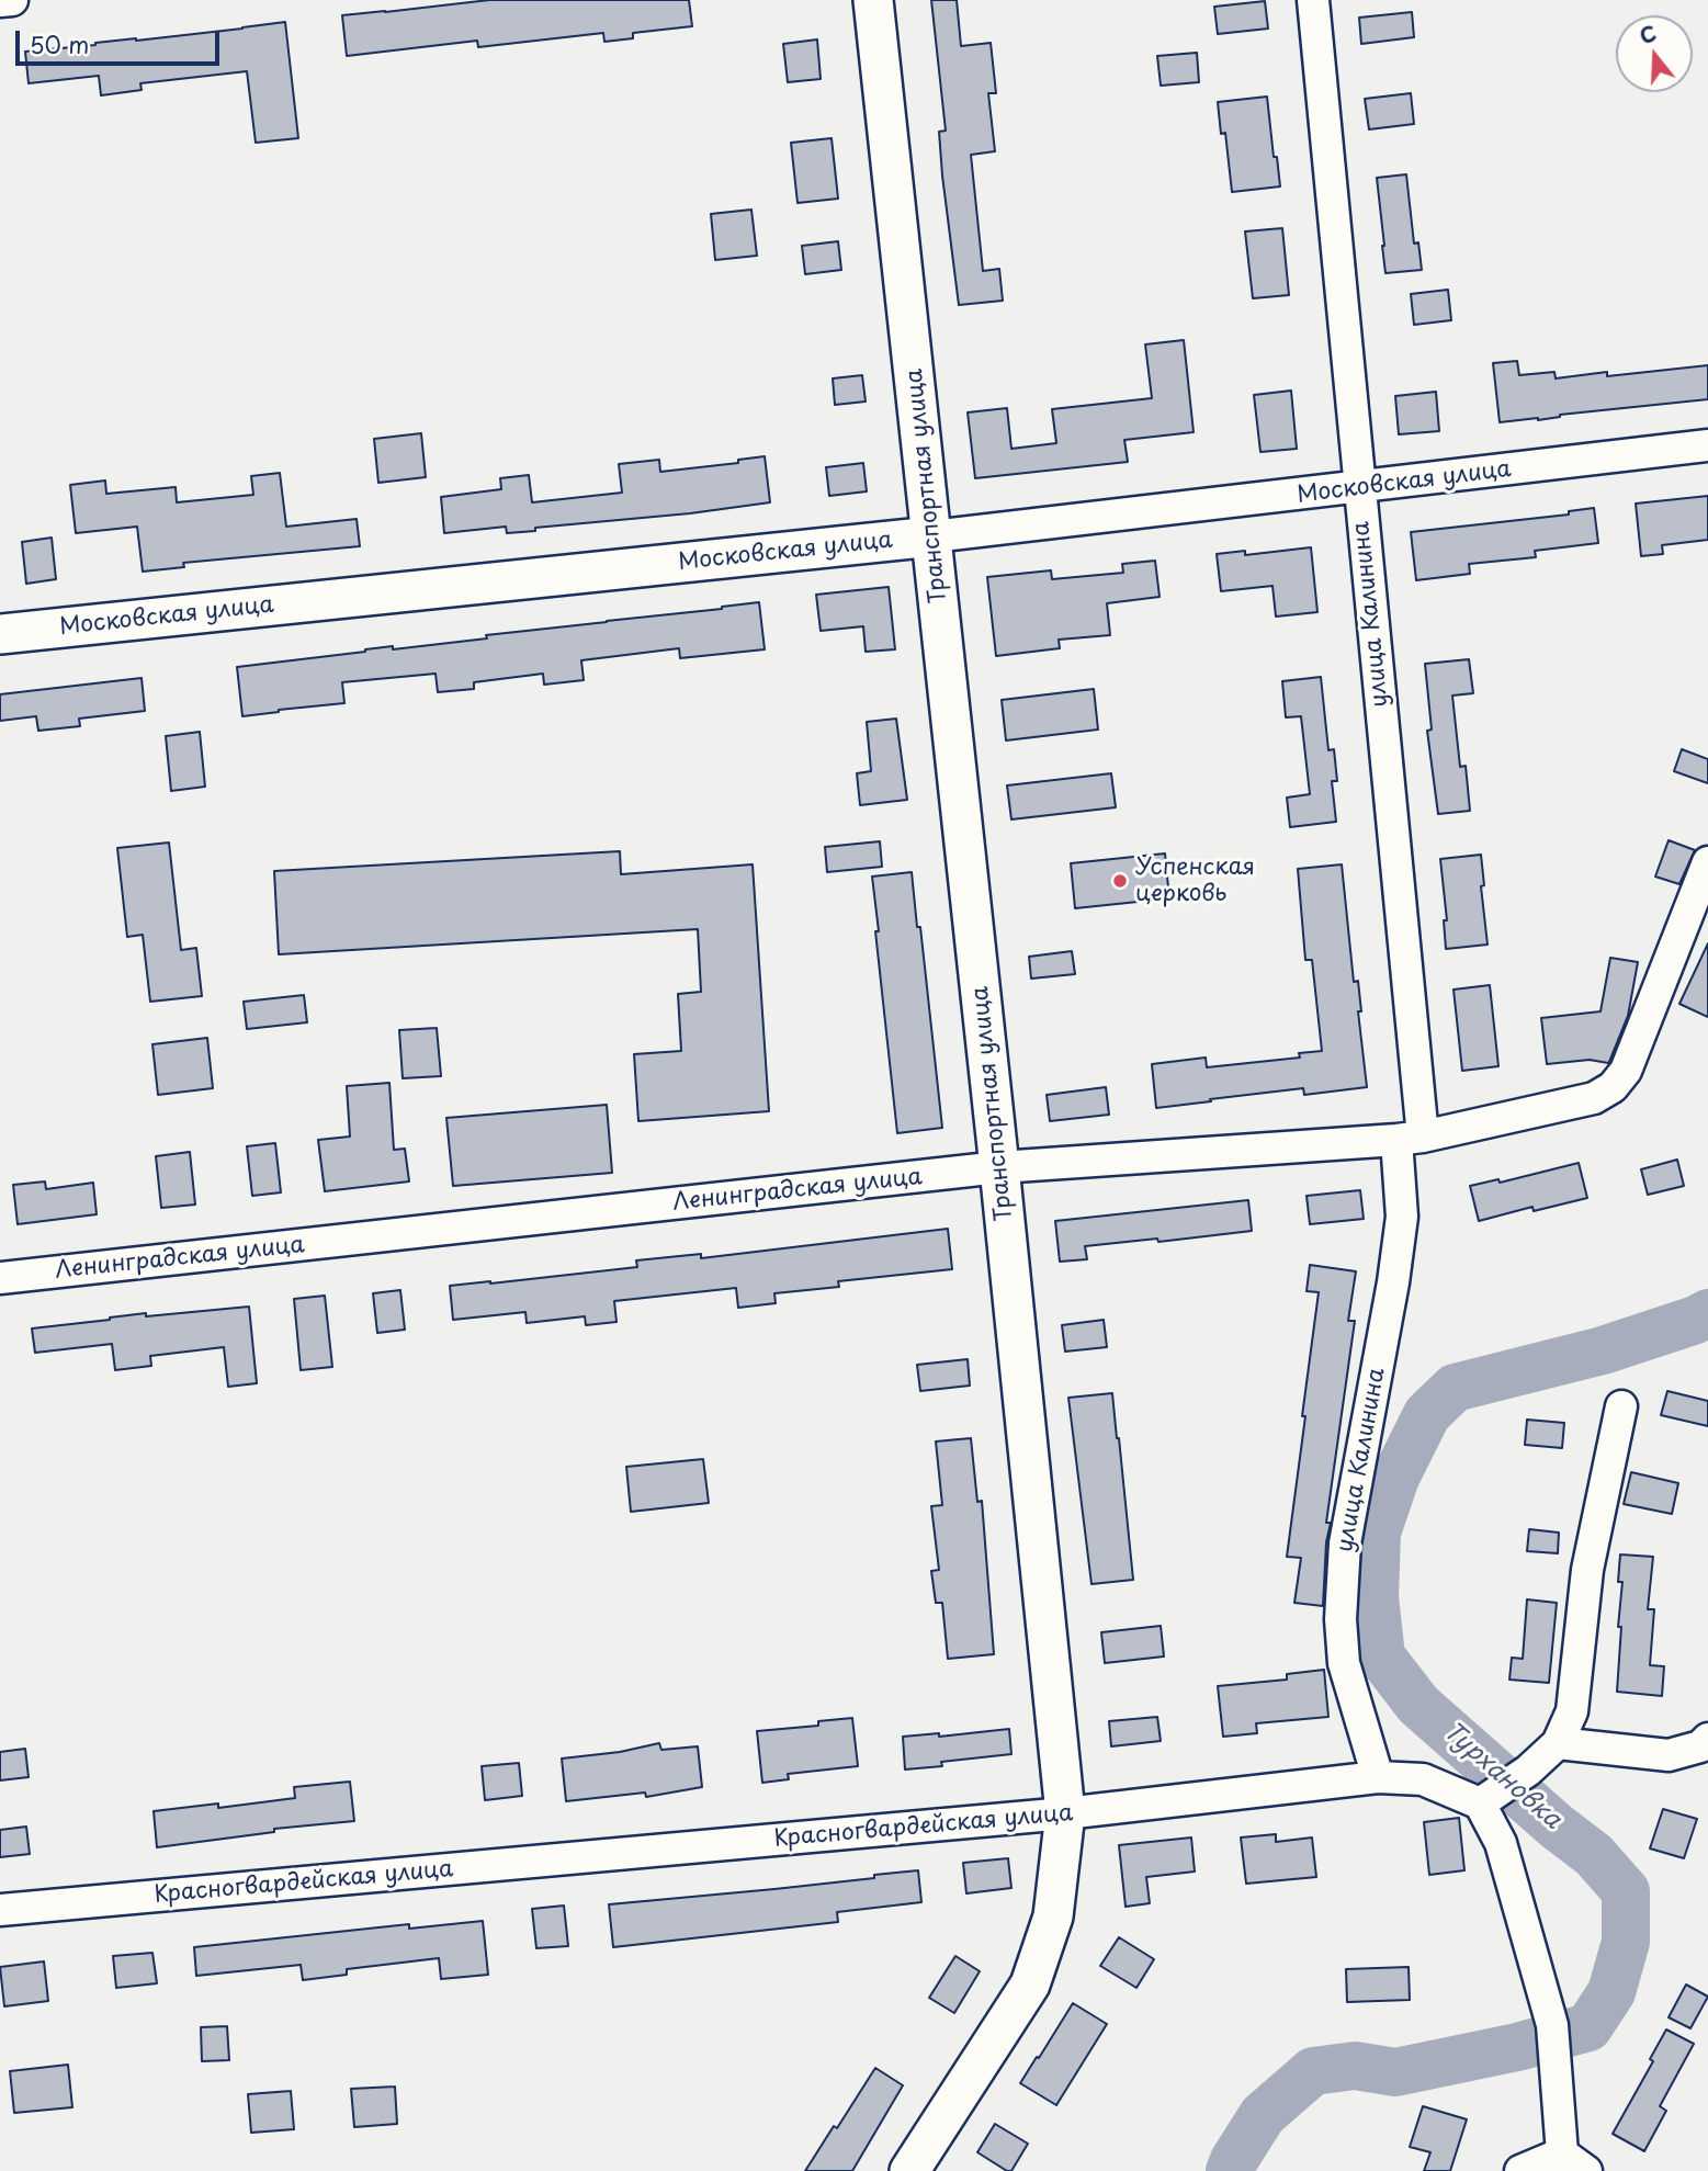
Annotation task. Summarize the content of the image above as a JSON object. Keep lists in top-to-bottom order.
{
  "streets": {
    "main road": ["Московская улица", "Транспортная улица"],
    "street": ["улица Калинина", "Ленинградская улица", "Красногвардейская улица"]
  },
  "crossings": [
    ["Московская улица", "Транспортная улица"],
    ["Московская улица", "улица Калинина"],
    ["Транспортная улица", "Ленинградская улица"],
    ["Транспортная улица", "Красногвардейская улица"],
    ["улица Калинина", "Ленинградская улица"],
    ["улица Калинина", "Красногвардейская улица"]
  ],
  "water": ["Турхановка"],
  "places": ["Успенская церковь"],
  "scale_bar": "50 m",
  "north": "top"
}
